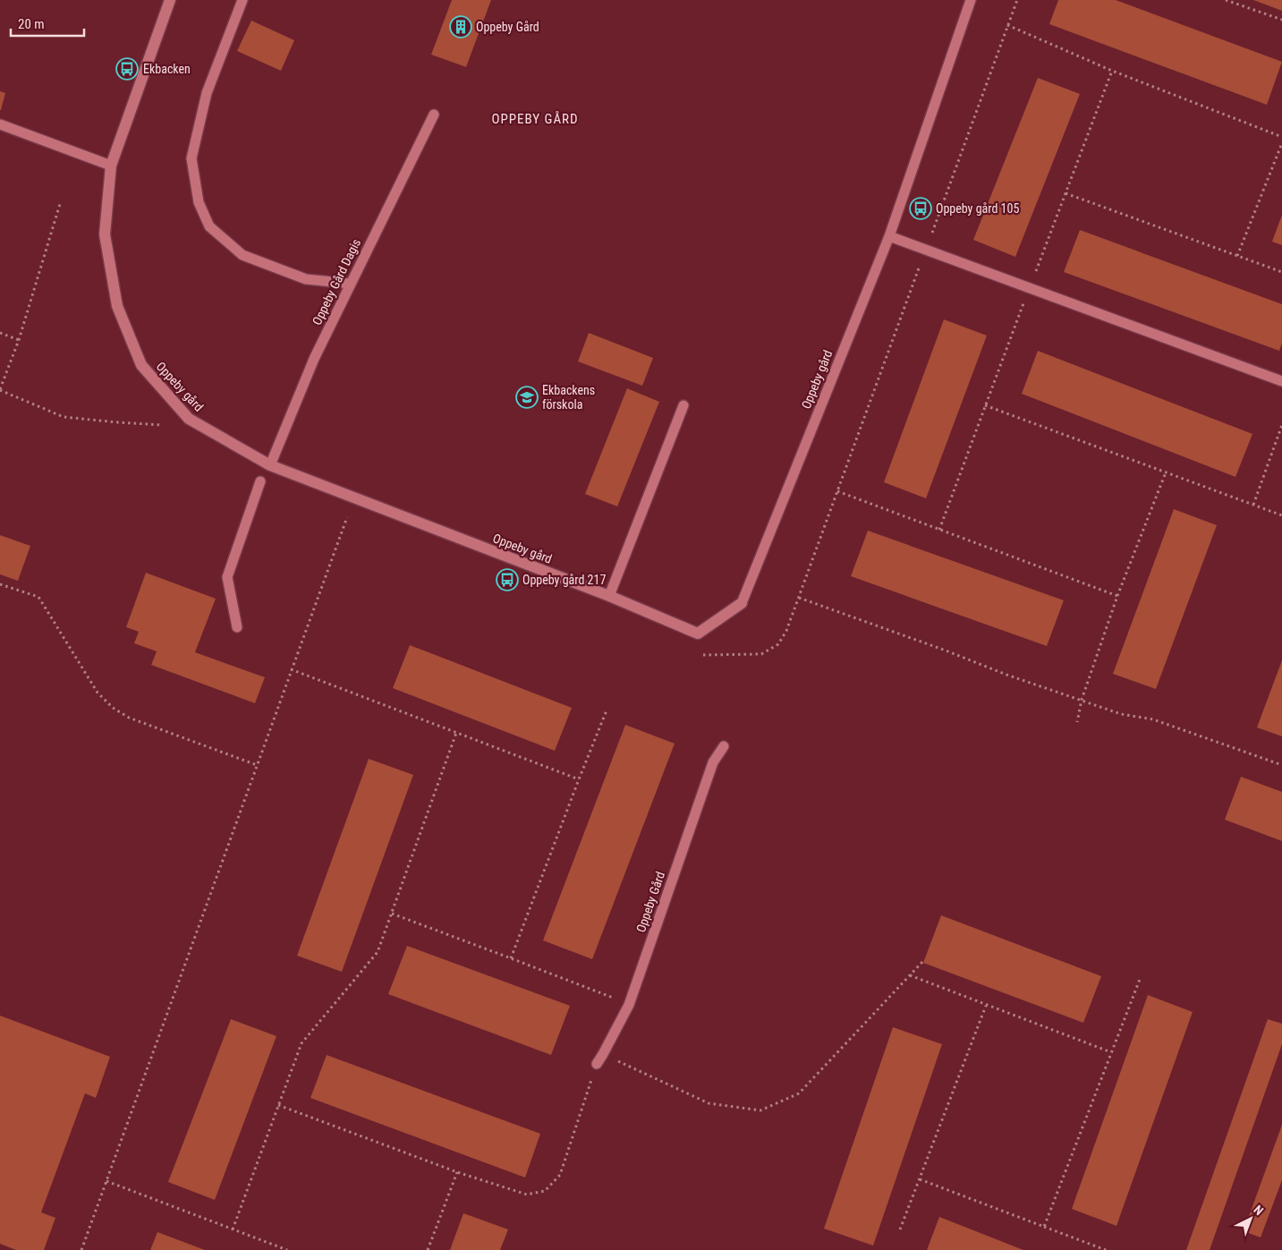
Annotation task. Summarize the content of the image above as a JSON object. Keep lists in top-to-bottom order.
{
  "streets": {
    "street": ["Oppeby gård"],
    "lane": ["Oppeby Gård Dagis", "Oppeby Gård"]
  },
  "crossings": [
    ["Oppeby Gård Dagis", "Oppeby gård"]
  ],
  "districts": ["OPPEBY GÅRD"],
  "places": {
    "building": ["Oppeby Gård"],
    "bus stop": ["Ekbacken", "Oppeby gård 105", "Oppeby gård 217"],
    "school or university": ["Ekbackens förskola"]
  },
  "scale_bar": "20 m",
  "north": "top right"
}
